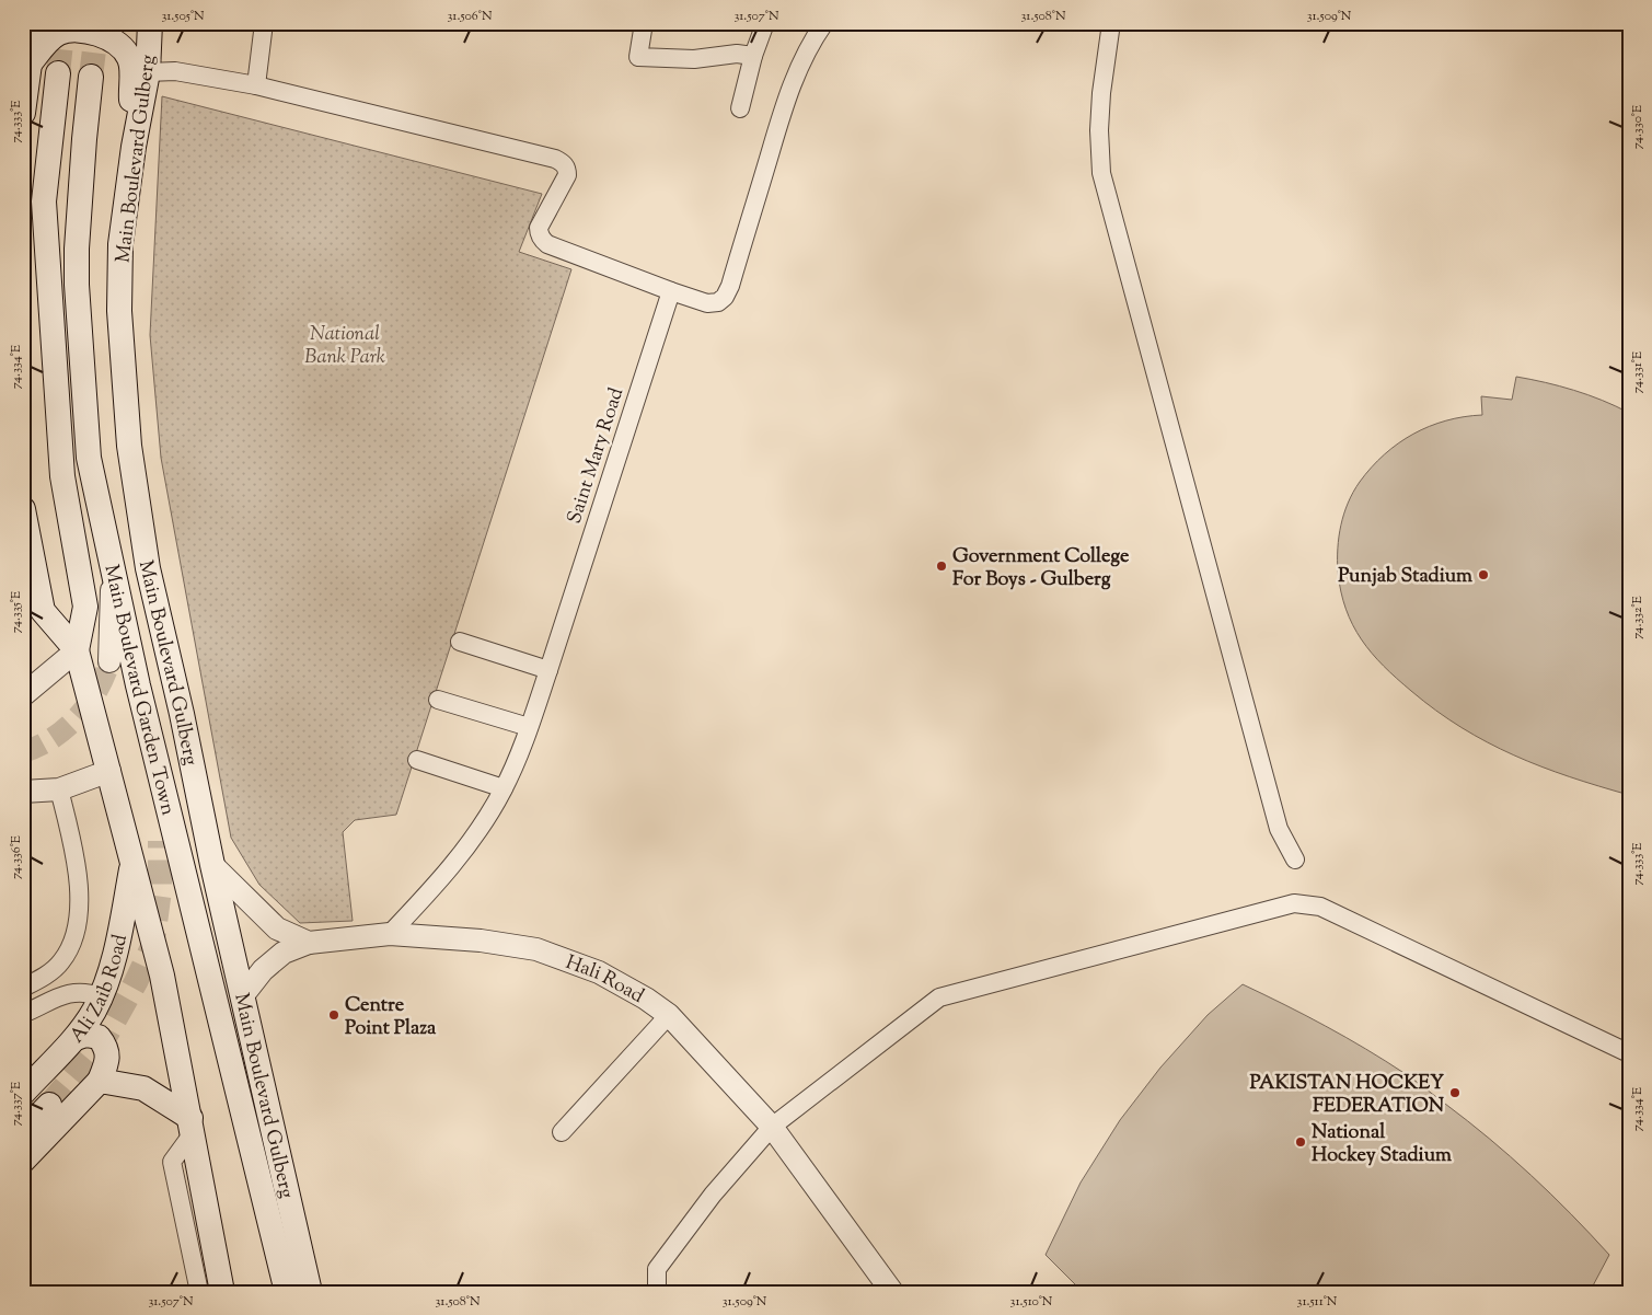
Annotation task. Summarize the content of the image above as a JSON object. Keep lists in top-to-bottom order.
{
  "streets": {
    "main road": ["Main Boulevard Gulberg", "Main Boulevard Garden Town", "Ali Zaib Road"],
    "street": ["Saint Mary Road", "Hali Road"]
  },
  "crossings": [
    ["Saint Mary Road", "Hali Road"]
  ],
  "parks": ["National Bank Park"],
  "places": [
    "Government College For Boys - Gulberg",
    "Punjab Stadium",
    "Centre Point Plaza",
    "PAKISTAN HOCKEY FEDERATION",
    "National Hockey Stadium"
  ],
  "coordinates": [
    "31.505°N",
    "31.506°N",
    "31.507°N",
    "31.508°N",
    "31.509°N",
    "74.333°E",
    "74.330°E",
    "74.334°E",
    "74.331°E",
    "74.335°E",
    "74.332°E",
    "74.336°E",
    "74.337°E",
    "31.510°N",
    "31.511°N"
  ]
}
